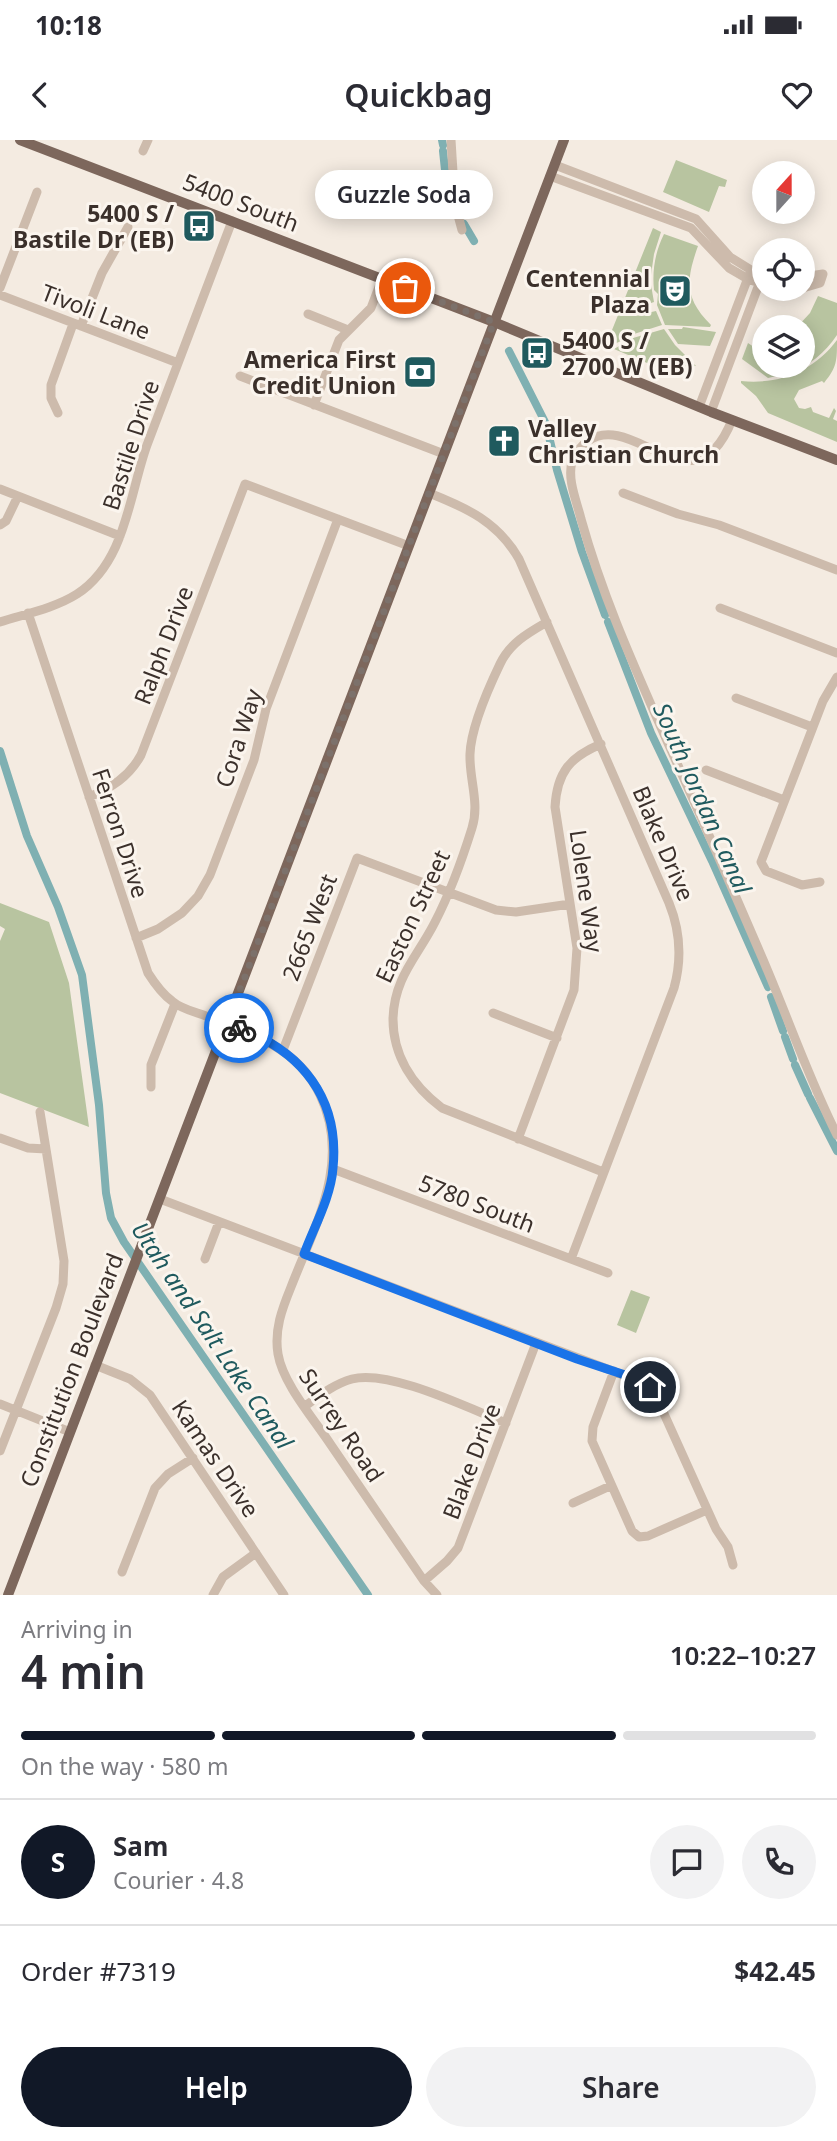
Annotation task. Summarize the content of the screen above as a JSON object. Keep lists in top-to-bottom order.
{
  "streets": {
    "main road": ["5400 South", "Constitution Boulevard"],
    "street": [
      "Tivoli Lane",
      "Bastile Drive",
      "Ralph Drive",
      "Cora Way",
      "Ferron Drive",
      "Blake Drive",
      "Lolene Way",
      "Easton Street",
      "2665 West",
      "5780 South",
      "Surrey Road",
      "Kamas Drive"
    ]
  },
  "crossings": [
    ["5400 South", "Bastile Drive"],
    ["5400 South", "Constitution Boulevard"],
    ["Tivoli Lane", "Bastile Drive"],
    ["Bastile Drive", "Ferron Drive"],
    ["Ralph Drive", "Cora Way"],
    ["Ralph Drive", "Ferron Drive"],
    ["Cora Way", "Ferron Drive"],
    ["Ferron Drive", "Constitution Boulevard"],
    ["Ferron Drive", "Surrey Road"],
    ["Blake Drive", "Lolene Way"],
    ["Blake Drive", "Easton Street"],
    ["Blake Drive", "5780 South"],
    ["Blake Drive", "Constitution Boulevard"],
    ["Blake Drive", "Surrey Road"],
    ["Lolene Way", "Easton Street"],
    ["Easton Street", "2665 West"],
    ["2665 West", "Surrey Road"],
    ["5780 South", "Surrey Road"],
    ["Constitution Boulevard", "Surrey Road"],
    ["Constitution Boulevard", "Kamas Drive"]
  ],
  "water": ["South Jordan Canal", "Utah and Salt Lake Canal"],
  "places": {
    "bus stop": ["5400 S / Bastile Dr (EB)", "5400 S / 2700 W (EB)"],
    "other": ["Guzzle Soda"],
    "theatre": ["Centennial Plaza"],
    "bank": ["America First Credit Union"],
    "church": ["Valley Christian Church"]
  },
  "north": "top",
  "page": {
    "status": "10:18",
    "header": "Quickbag",
    "bubble": "Guzzle Soda",
    "heading": ["4 min", "Arriving in", "10:22–10:27"],
    "panel": [
      "Sam",
      "Courier · 4.8",
      "Order #7319",
      "$42.45"
    ],
    "bar": "On the way · 580 m",
    "round": "S",
    "buttons": ["Help", "Share"]
  }
}
